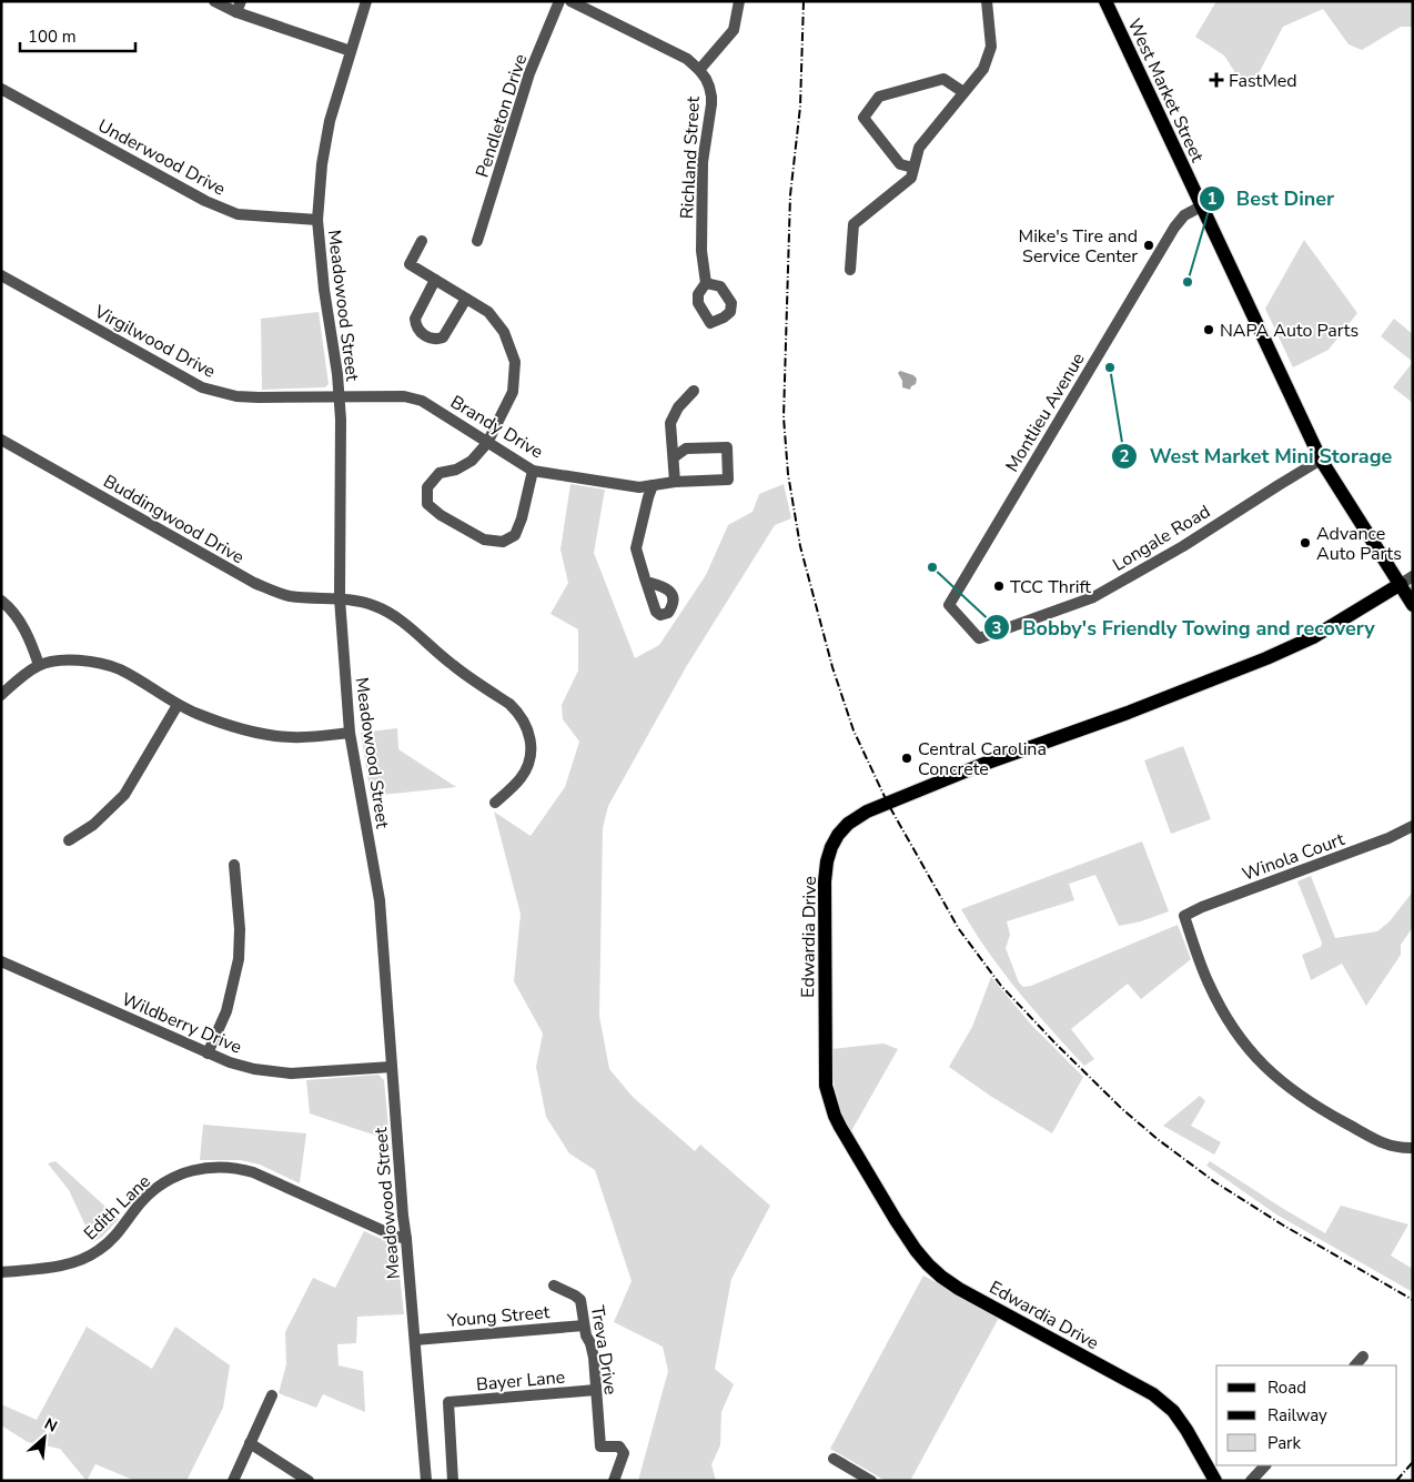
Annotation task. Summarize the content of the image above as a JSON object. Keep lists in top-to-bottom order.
{
  "streets": {
    "main road": ["West Market Street", "Edwardia Drive"],
    "street": [
      "Pendleton Drive",
      "Underwood Drive",
      "Richland Street",
      "Meadowood Street",
      "Virgilwood Drive",
      "Montlieu Avenue",
      "Brandy Drive",
      "Buddingwood Drive",
      "Longale Road",
      "Winola Court",
      "Wildberry Drive",
      "Edith Lane",
      "Young Street",
      "Treva Drive",
      "Bayer Lane"
    ]
  },
  "crossings": [
    ["West Market Street", "Montlieu Avenue"],
    ["West Market Street", "Longale Road"],
    ["West Market Street", "Edwardia Drive"],
    ["Underwood Drive", "Meadowood Street"],
    ["Meadowood Street", "Virgilwood Drive"],
    ["Meadowood Street", "Brandy Drive"],
    ["Meadowood Street", "Buddingwood Drive"],
    ["Meadowood Street", "Wildberry Drive"],
    ["Meadowood Street", "Edith Lane"],
    ["Meadowood Street", "Young Street"],
    ["Virgilwood Drive", "Brandy Drive"],
    ["Montlieu Avenue", "Longale Road"],
    ["Young Street", "Treva Drive"],
    ["Treva Drive", "Bayer Lane"]
  ],
  "places": {
    "health": ["FastMed"],
    "other": [
      "Mike's Tire and Service Center",
      "Best Diner",
      "NAPA Auto Parts",
      "West Market Mini Storage",
      "Advance Auto Parts",
      "Bobby's Friendly Towing and recovery",
      "TCC Thrift",
      "Central Carolina Concrete"
    ]
  },
  "legend": ["Road", "Railway", "Park"],
  "scale_bar": "100 m",
  "north": "top right"
}
